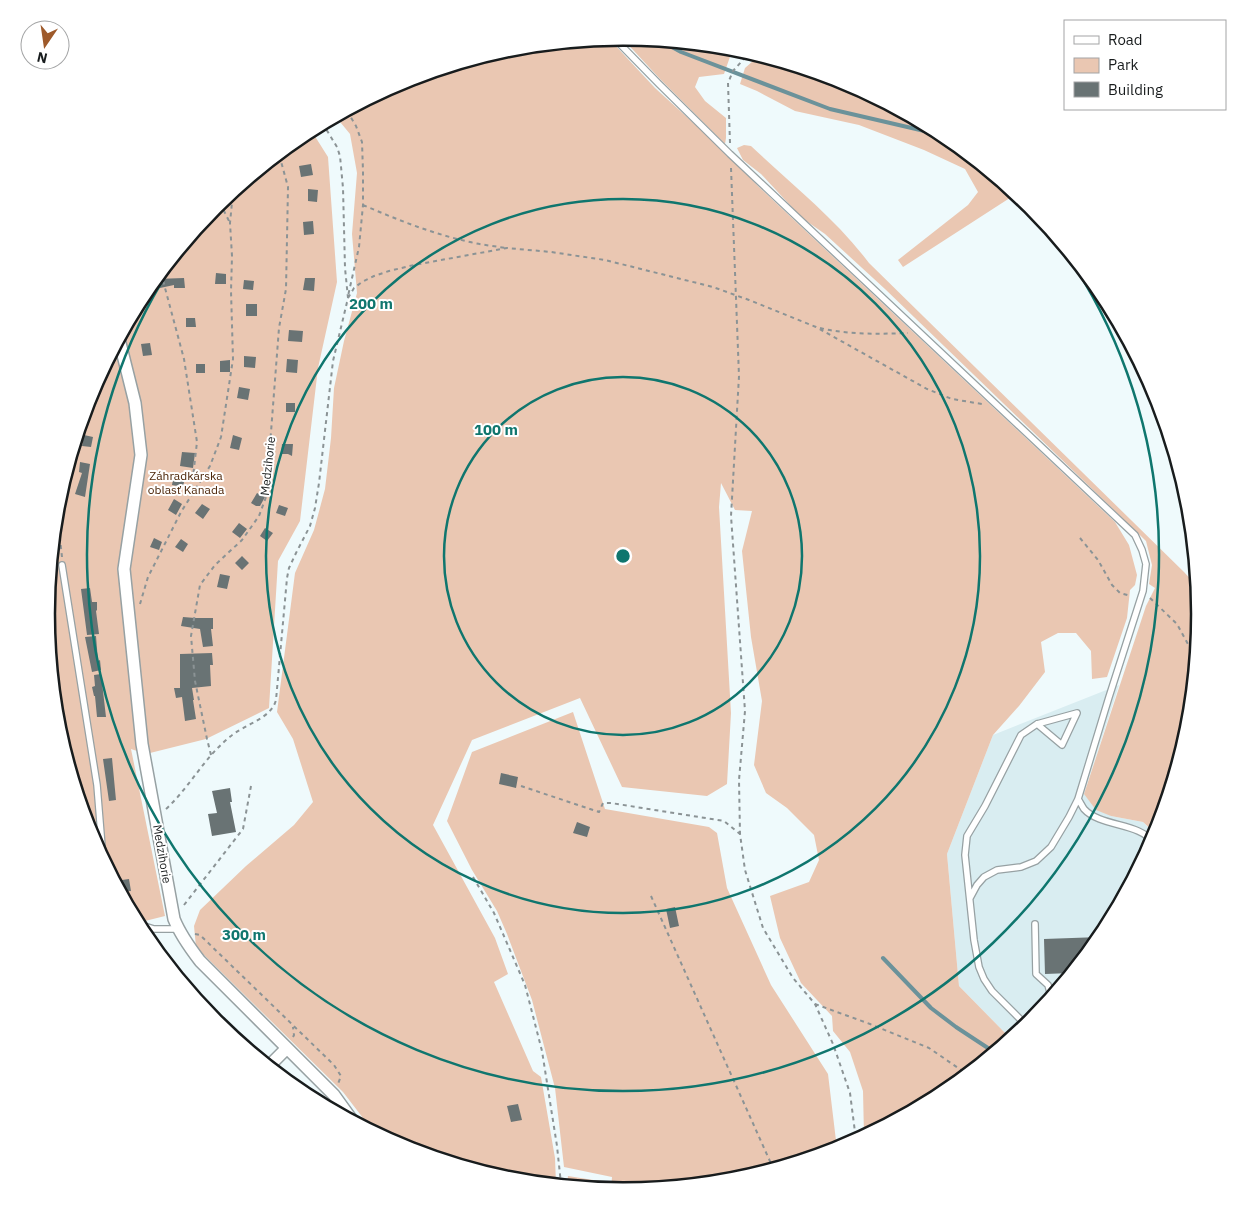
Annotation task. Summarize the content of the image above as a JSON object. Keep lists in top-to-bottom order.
{
  "streets": {
    "street": ["Medzihorie"]
  },
  "parks": ["Záhradkárska oblasť Kanada"],
  "legend": ["Road", "Park", "Building"],
  "north": "bottom",
  "rings": ["200 m", "100 m", "300 m"]
}
